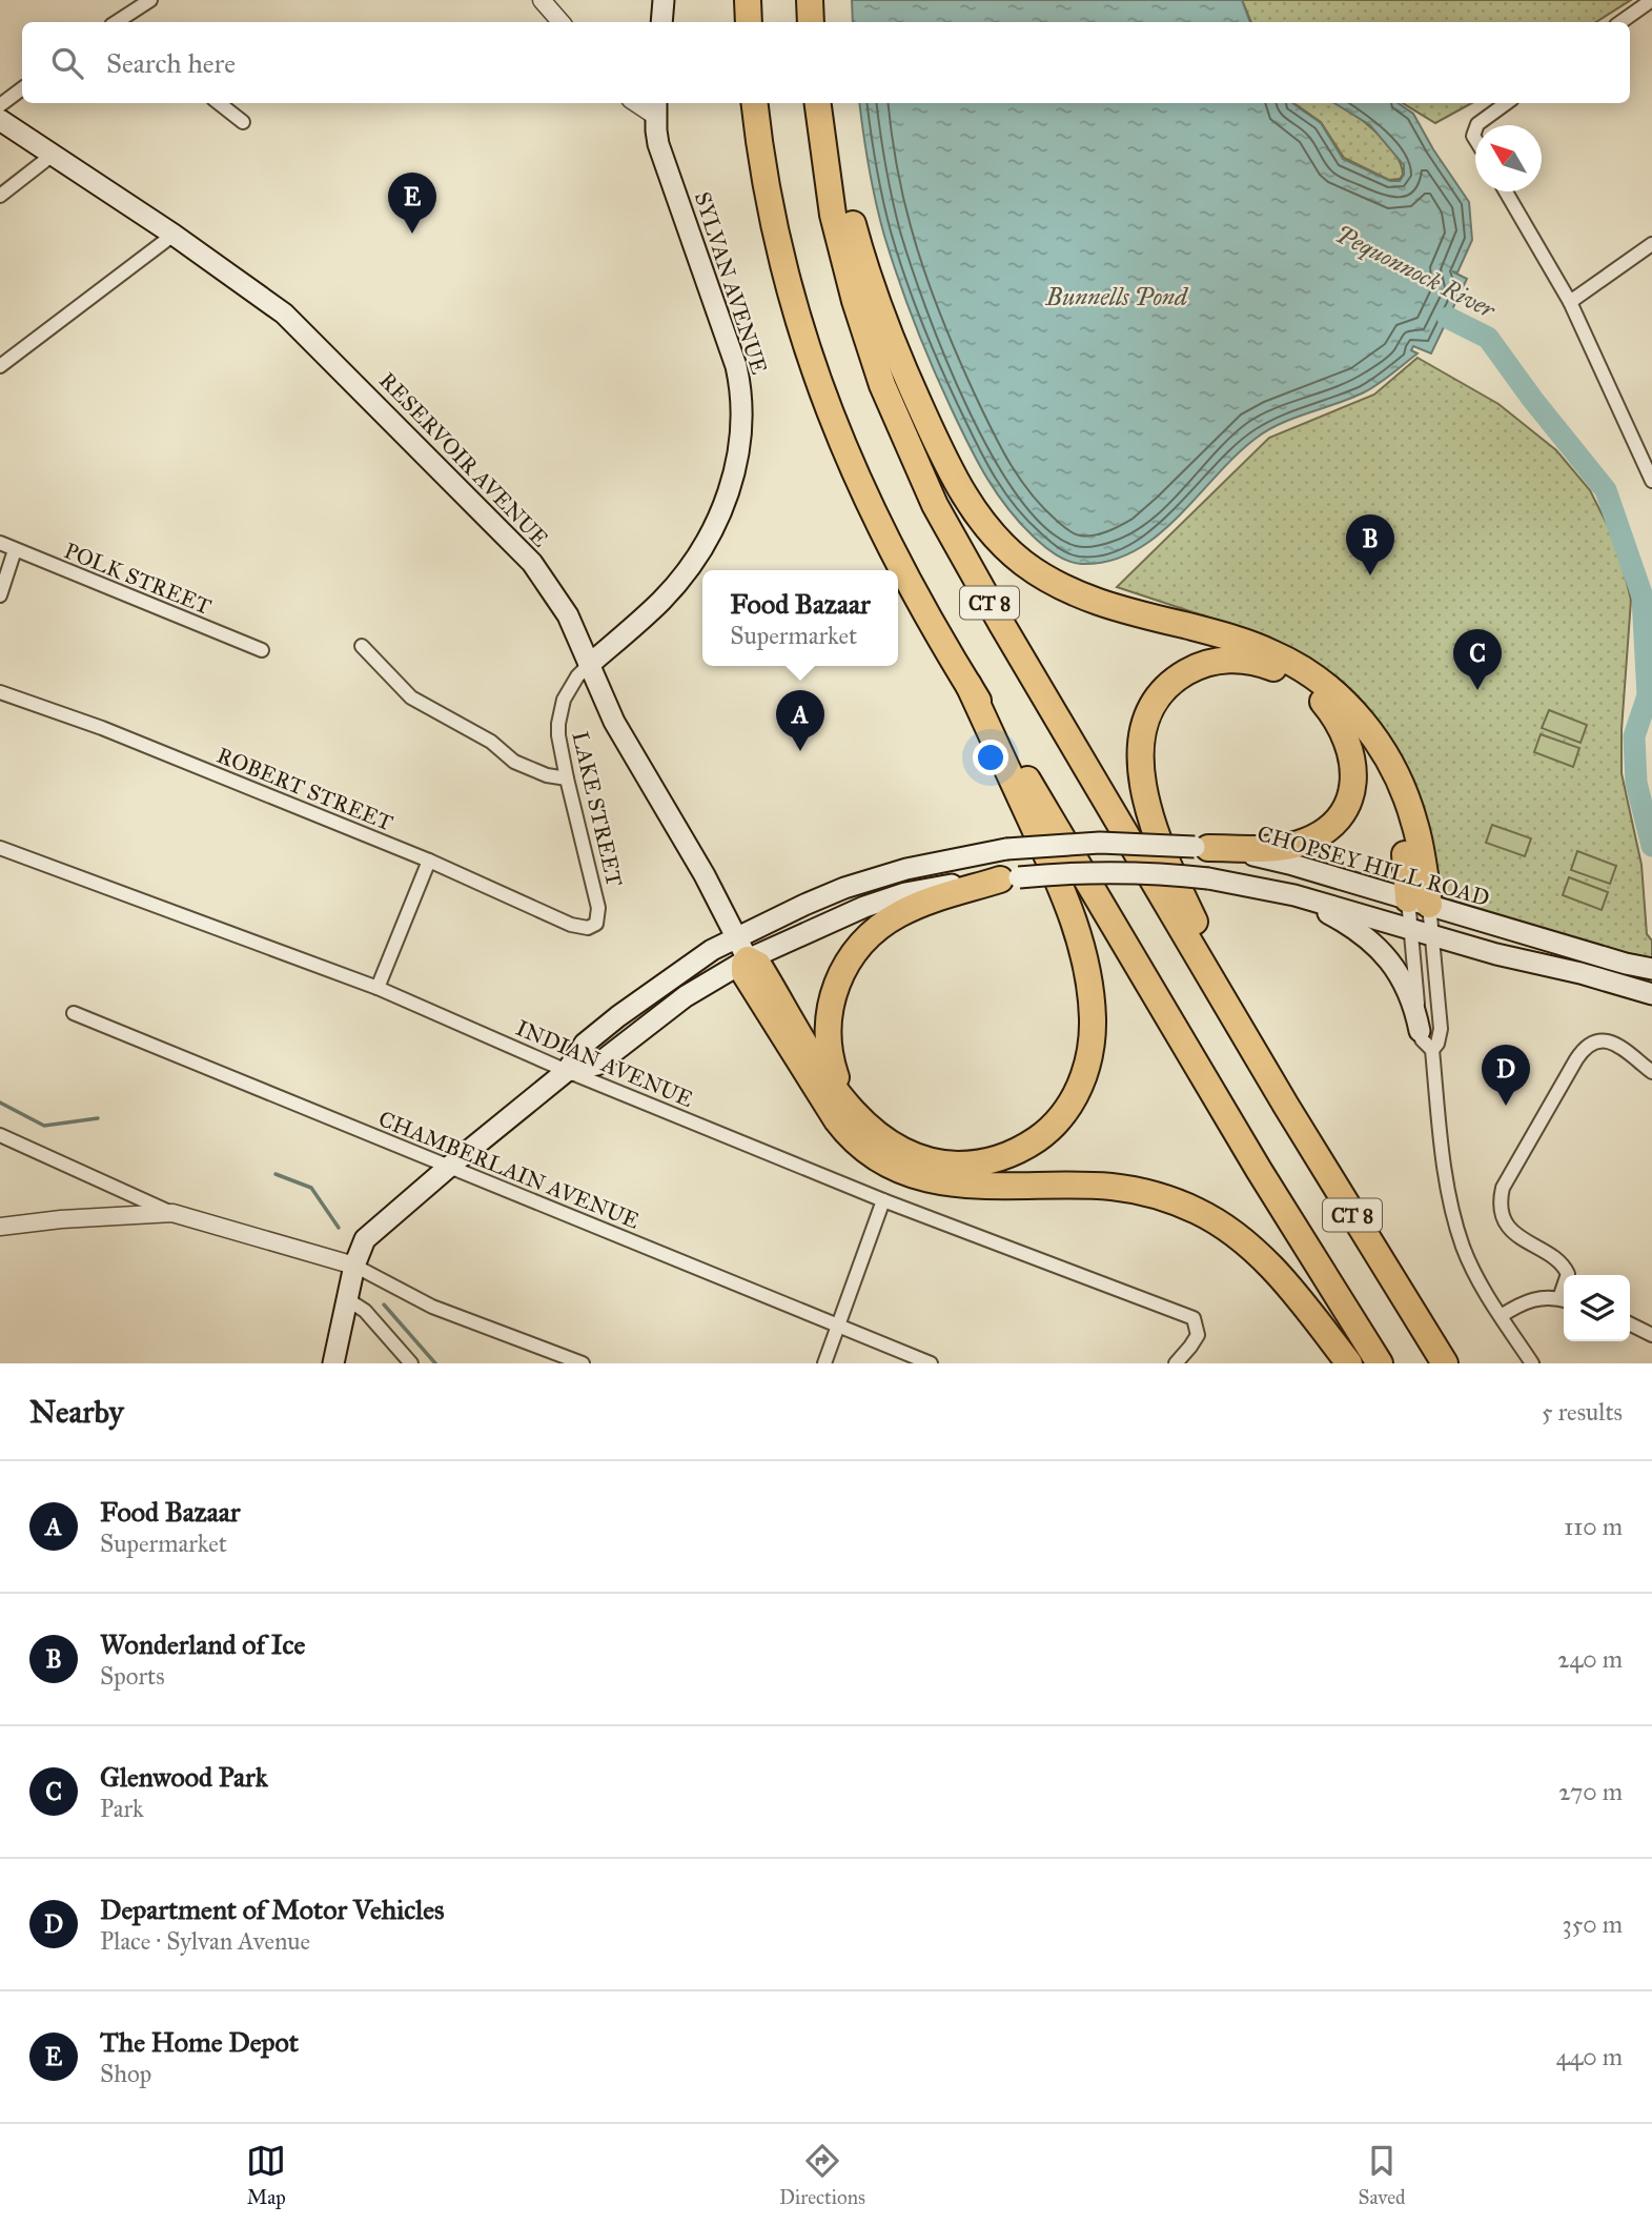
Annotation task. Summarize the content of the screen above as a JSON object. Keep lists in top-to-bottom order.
{
  "streets": {
    "highway": ["CT 8"],
    "main road": ["SYLVAN AVENUE", "RESERVOIR AVENUE", "CHOPSEY HILL ROAD"],
    "street": [
      "POLK STREET",
      "ROBERT STREET",
      "LAKE STREET",
      "INDIAN AVENUE",
      "CHAMBERLAIN AVENUE"
    ]
  },
  "crossings": [
    ["SYLVAN AVENUE", "RESERVOIR AVENUE"],
    ["SYLVAN AVENUE", "LAKE STREET"],
    ["RESERVOIR AVENUE", "LAKE STREET"],
    ["RESERVOIR AVENUE", "CHOPSEY HILL ROAD"],
    ["ROBERT STREET", "LAKE STREET"],
    ["CHOPSEY HILL ROAD", "INDIAN AVENUE"],
    ["CHOPSEY HILL ROAD", "CHAMBERLAIN AVENUE"]
  ],
  "water": ["Pequonnock River", "Bunnells Pond"],
  "north": "top left",
  "page": {
    "search": "Search here",
    "pins": [
      "E",
      "B",
      "C",
      "A",
      "D"
    ],
    "popup": ["Food Bazaar", "Supermarket"],
    "heading": ["Nearby", "5 results"],
    "list": [
      {
        "mark": "A",
        "name": "Food Bazaar",
        "note": "Supermarket",
        "value": "110 m"
      },
      {
        "mark": "B",
        "name": "Wonderland of Ice",
        "note": "Sports",
        "value": "240 m"
      },
      {
        "mark": "C",
        "name": "Glenwood Park",
        "note": "Park",
        "value": "270 m"
      },
      {
        "mark": "D",
        "name": "Department of Motor Vehicles",
        "note": "Place · Sylvan Avenue",
        "value": "350 m"
      },
      {
        "mark": "E",
        "name": "The Home Depot",
        "note": "Shop",
        "value": "440 m"
      }
    ],
    "nav": ["Map", "Directions", "Saved"]
  }
}
